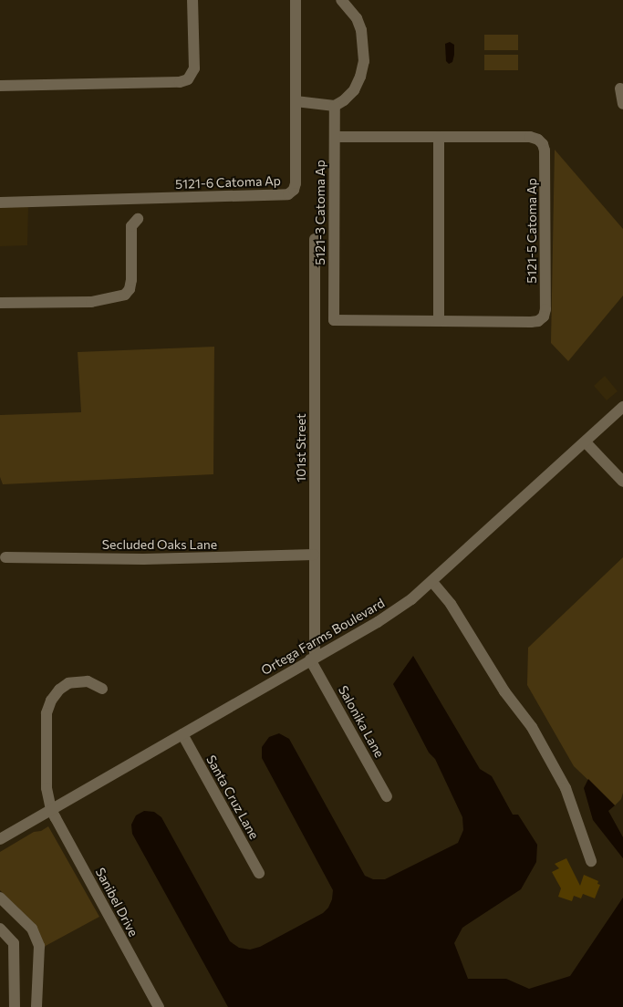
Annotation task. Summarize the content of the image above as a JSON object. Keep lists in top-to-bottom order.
{
  "streets": {
    "street": [
      "5121-6 Catoma Ap",
      "5121-3 Catoma Ap",
      "5121-5 Catoma Ap",
      "101st Street",
      "Secluded Oaks Lane",
      "Ortega Farms Boulevard",
      "Salonika Lane",
      "Santa Cruz Lane",
      "Sanibel Drive"
    ]
  },
  "crossings": [
    ["5121-3 Catoma Ap", "5121-5 Catoma Ap"],
    ["101st Street", "Secluded Oaks Lane"],
    ["101st Street", "Ortega Farms Boulevard"],
    ["101st Street", "Salonika Lane"],
    ["Ortega Farms Boulevard", "Salonika Lane"],
    ["Ortega Farms Boulevard", "Santa Cruz Lane"],
    ["Ortega Farms Boulevard", "Sanibel Drive"]
  ]
}
